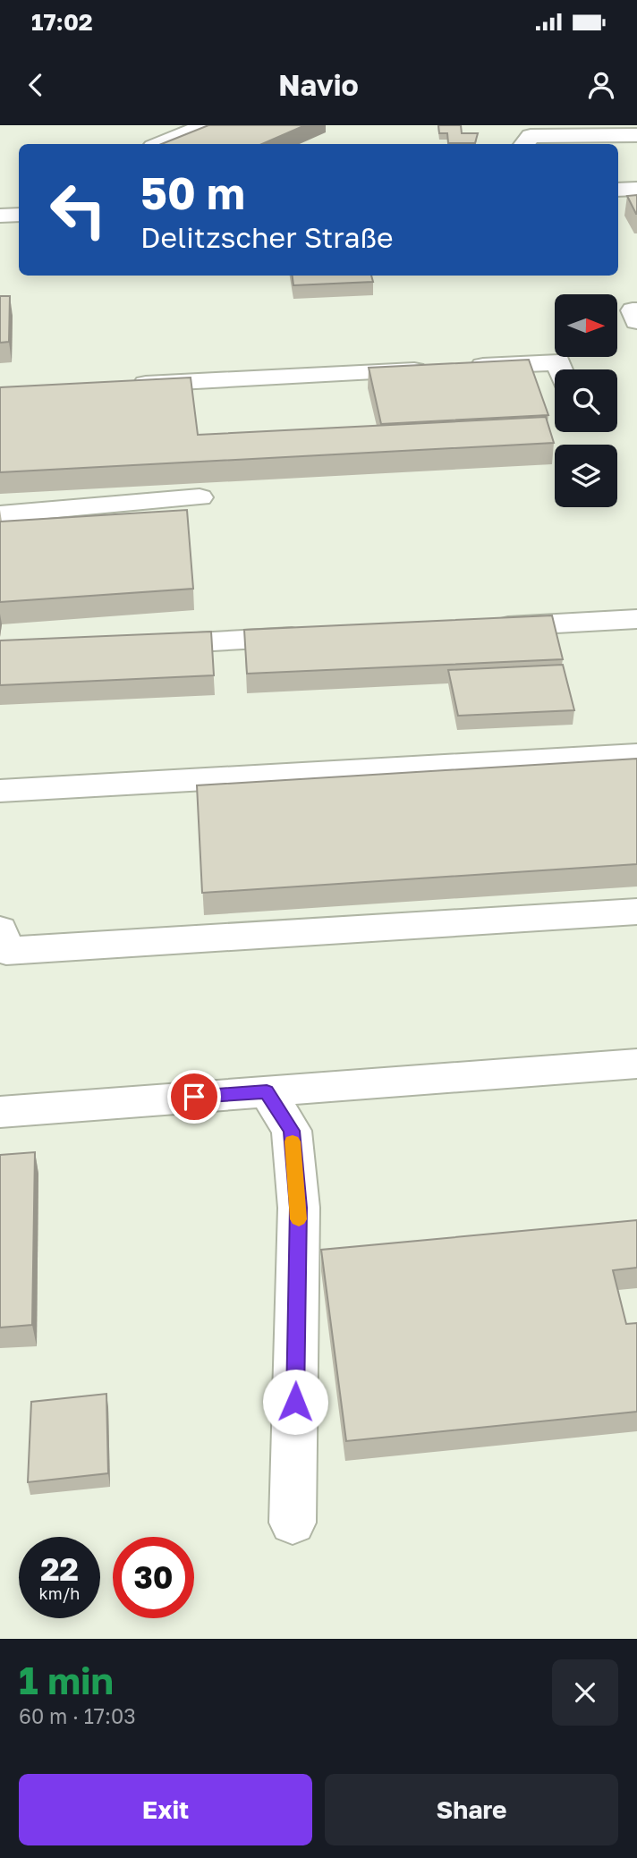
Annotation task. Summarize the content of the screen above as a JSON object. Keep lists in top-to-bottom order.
{
  "north": "right",
  "page": {
    "status": "17:02",
    "header": "Navio",
    "turn": ["50 m", "Delitzscher Straße"],
    "speed": "22 km/h",
    "limit": "30",
    "heading": ["1 min", "60 m · 17:03"],
    "buttons": ["Exit", "Share"]
  }
}
